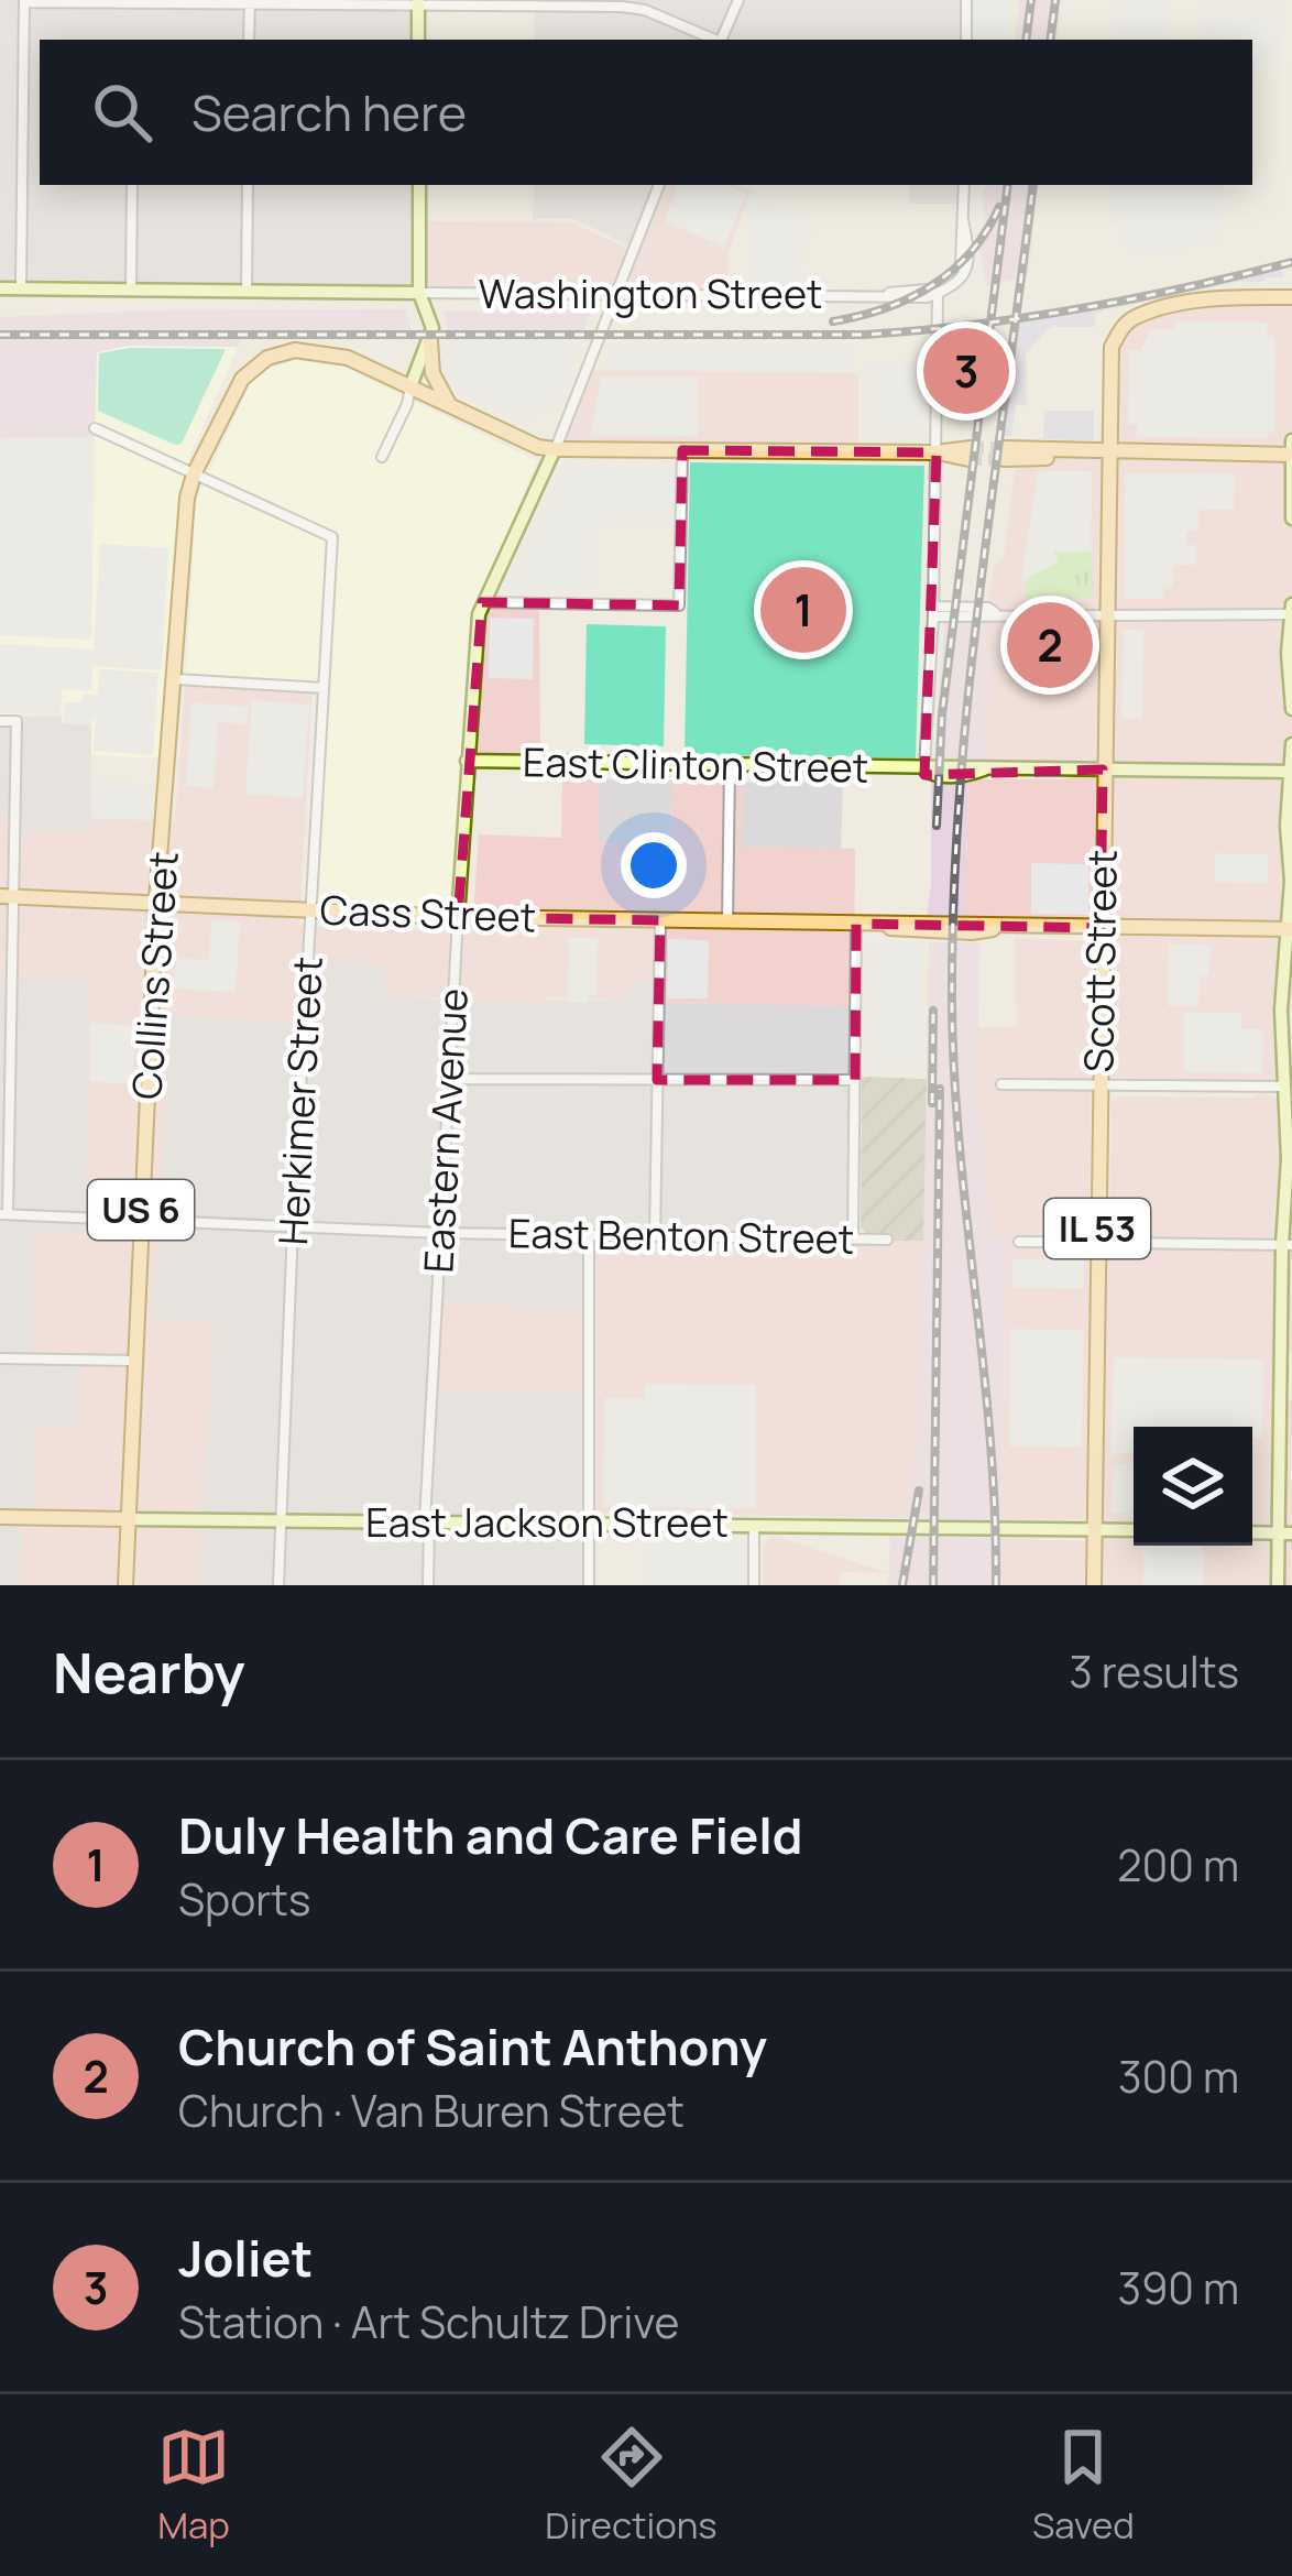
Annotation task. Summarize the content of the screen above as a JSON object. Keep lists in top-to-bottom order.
{
  "streets": {
    "main road": [
      "Cass Street",
      "Scott Street",
      "Collins Street",
      "US 6",
      "IL 53",
      "East Jackson Street"
    ],
    "street": [
      "Washington Street",
      "East Clinton Street",
      "Herkimer Street",
      "Eastern Avenue",
      "East Benton Street"
    ]
  },
  "crossings": [
    ["Washington Street", "Eastern Avenue"],
    ["East Clinton Street", "Scott Street"],
    ["East Clinton Street", "Eastern Avenue"],
    ["Cass Street", "Scott Street"],
    ["Cass Street", "Collins Street"],
    ["Cass Street", "Herkimer Street"],
    ["Cass Street", "Eastern Avenue"],
    ["Scott Street", "East Jackson Street"],
    ["Collins Street", "Herkimer Street"],
    ["Collins Street", "US 6"],
    ["Collins Street", "East Benton Street"],
    ["Collins Street", "East Jackson Street"],
    ["Herkimer Street", "East Benton Street"],
    ["Herkimer Street", "East Jackson Street"],
    ["Eastern Avenue", "US 6"],
    ["Eastern Avenue", "East Benton Street"],
    ["Eastern Avenue", "East Jackson Street"]
  ],
  "page": {
    "search": "Search here",
    "pins": ["3", "1", "2"],
    "heading": ["Nearby", "3 results"],
    "list": [
      {
        "mark": "1",
        "name": "Duly Health and Care Field",
        "note": "Sports",
        "value": "200 m"
      },
      {
        "mark": "2",
        "name": "Church of Saint Anthony",
        "note": "Church · Van Buren Street",
        "value": "300 m"
      },
      {
        "mark": "3",
        "name": "Joliet",
        "note": "Station · Art Schultz Drive",
        "value": "390 m"
      }
    ],
    "nav": ["Map", "Directions", "Saved"]
  }
}
